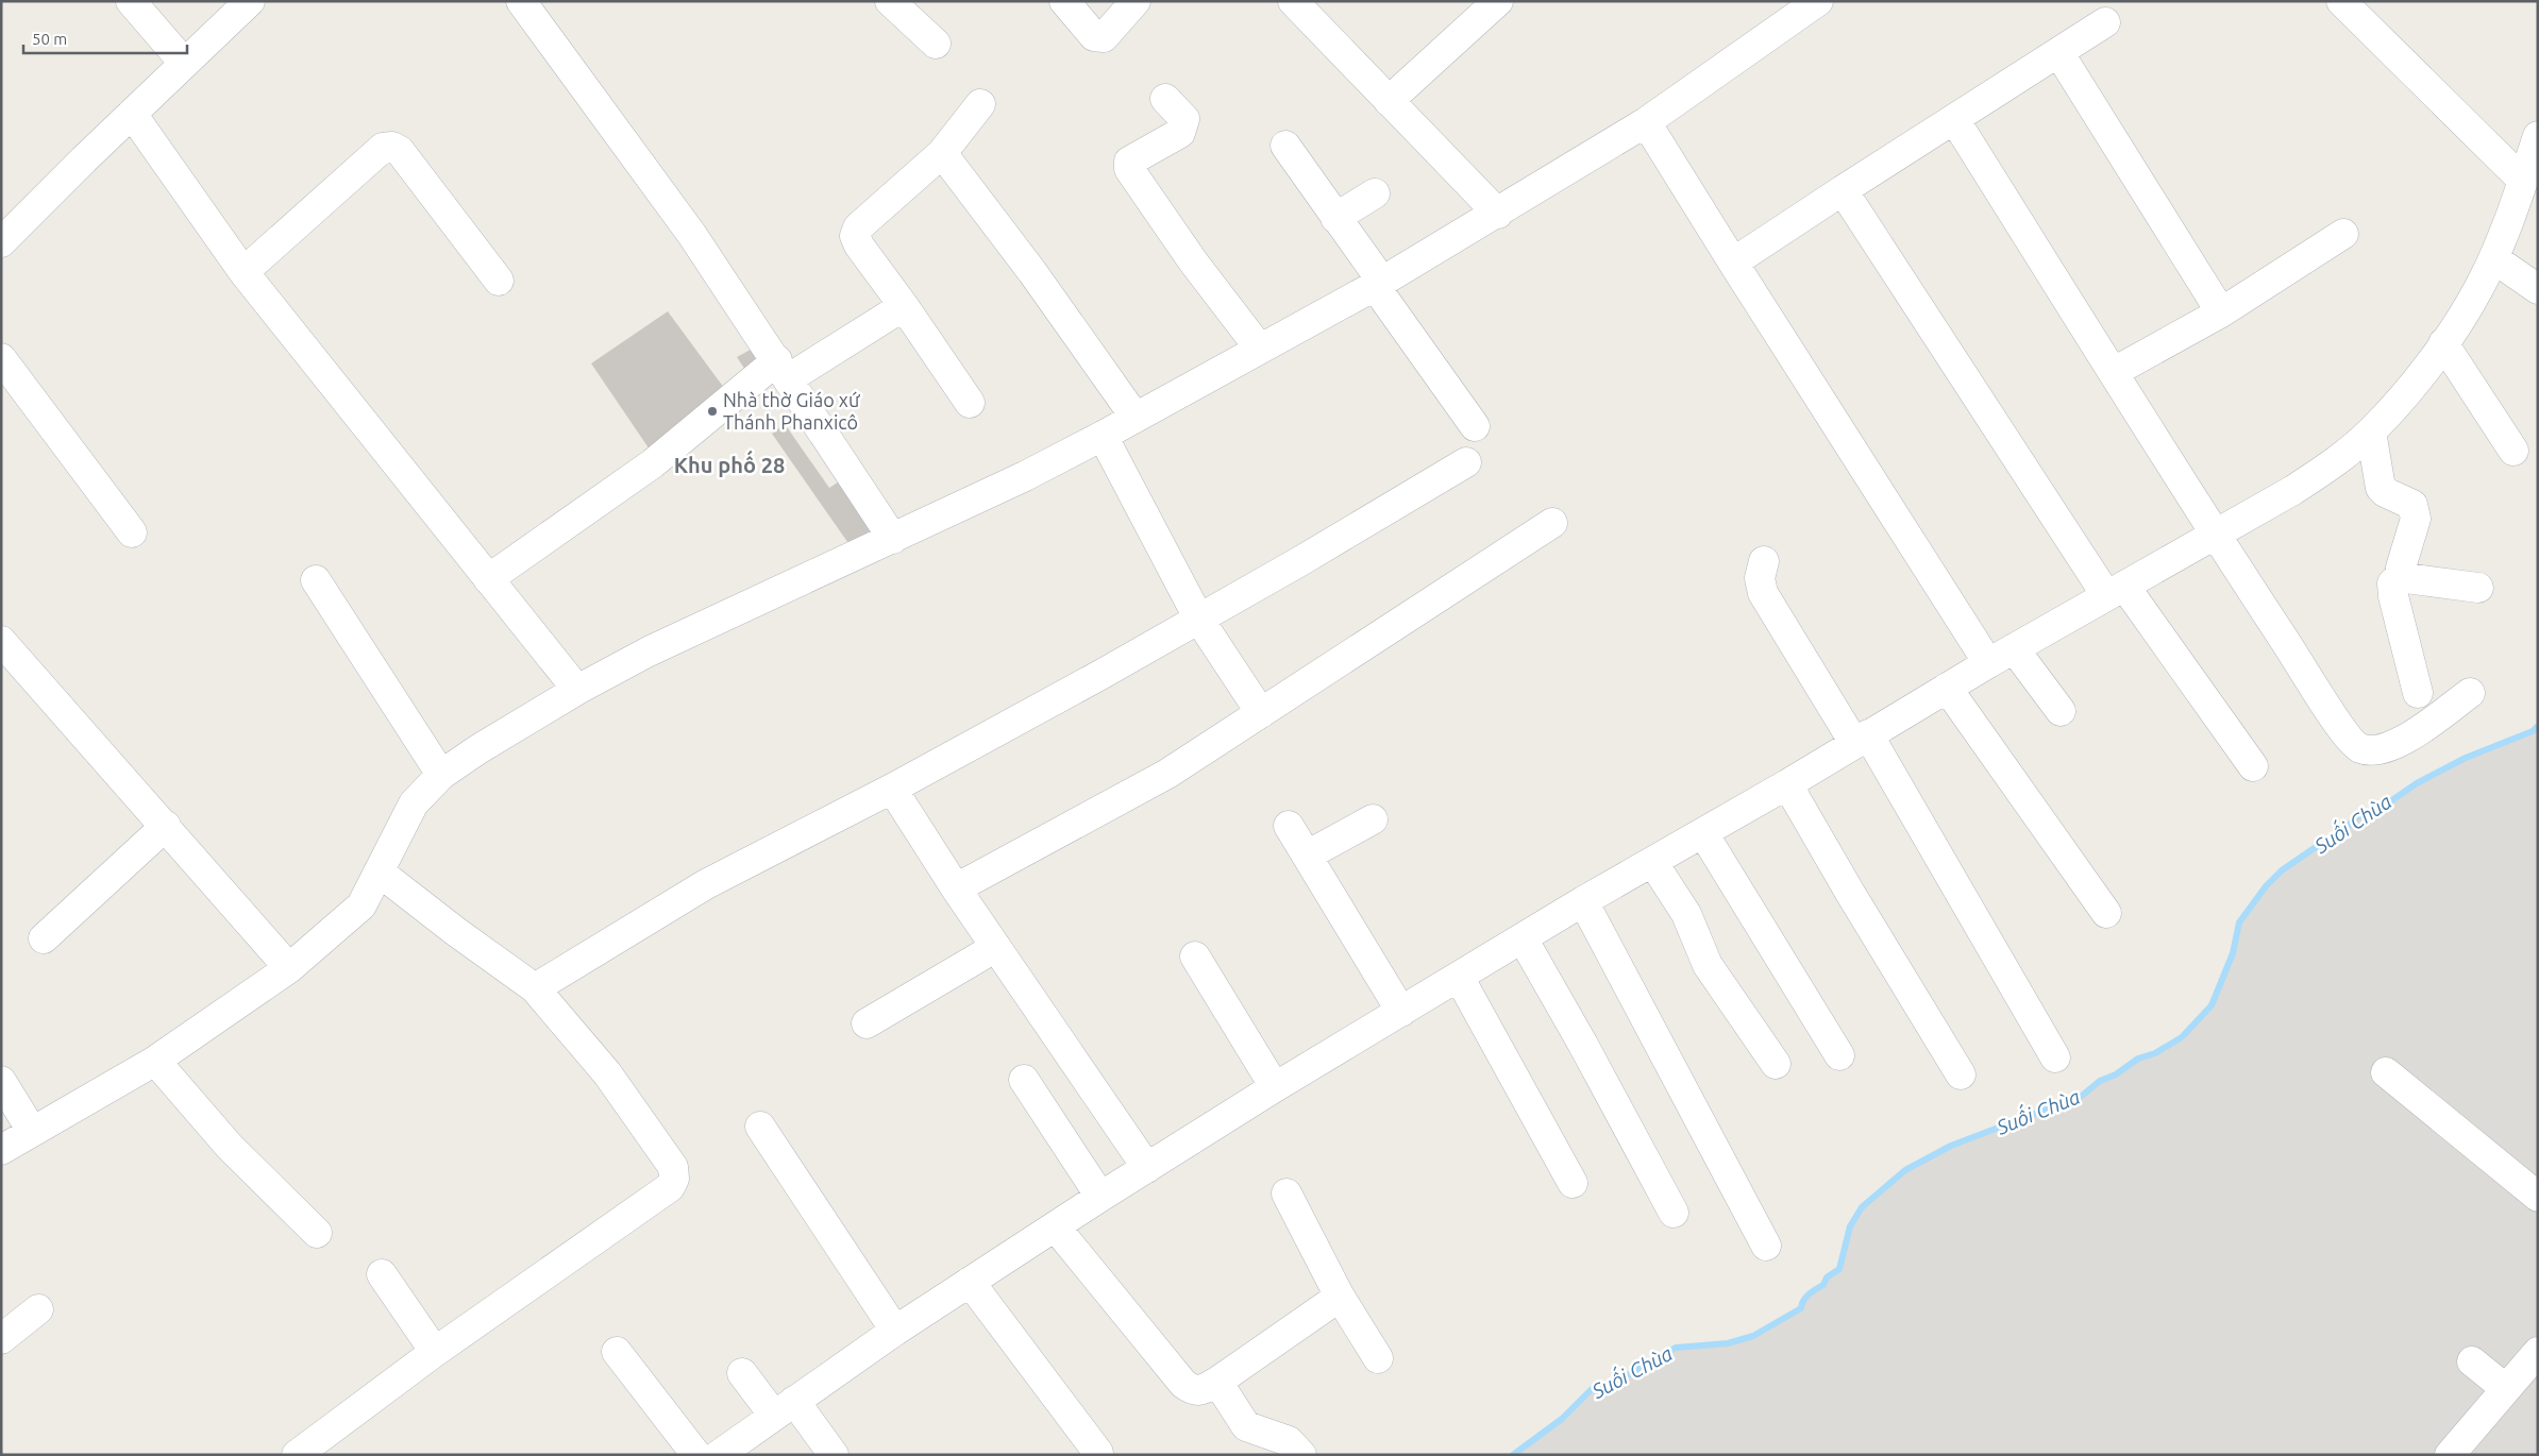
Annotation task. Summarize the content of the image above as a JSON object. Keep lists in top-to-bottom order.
{
  "districts": ["Khu phố 28"],
  "water": ["Suối Chùa"],
  "places": ["Nhà thờ Giáo xứ Thánh Phanxicô"],
  "scale_bar": "50 m"
}
